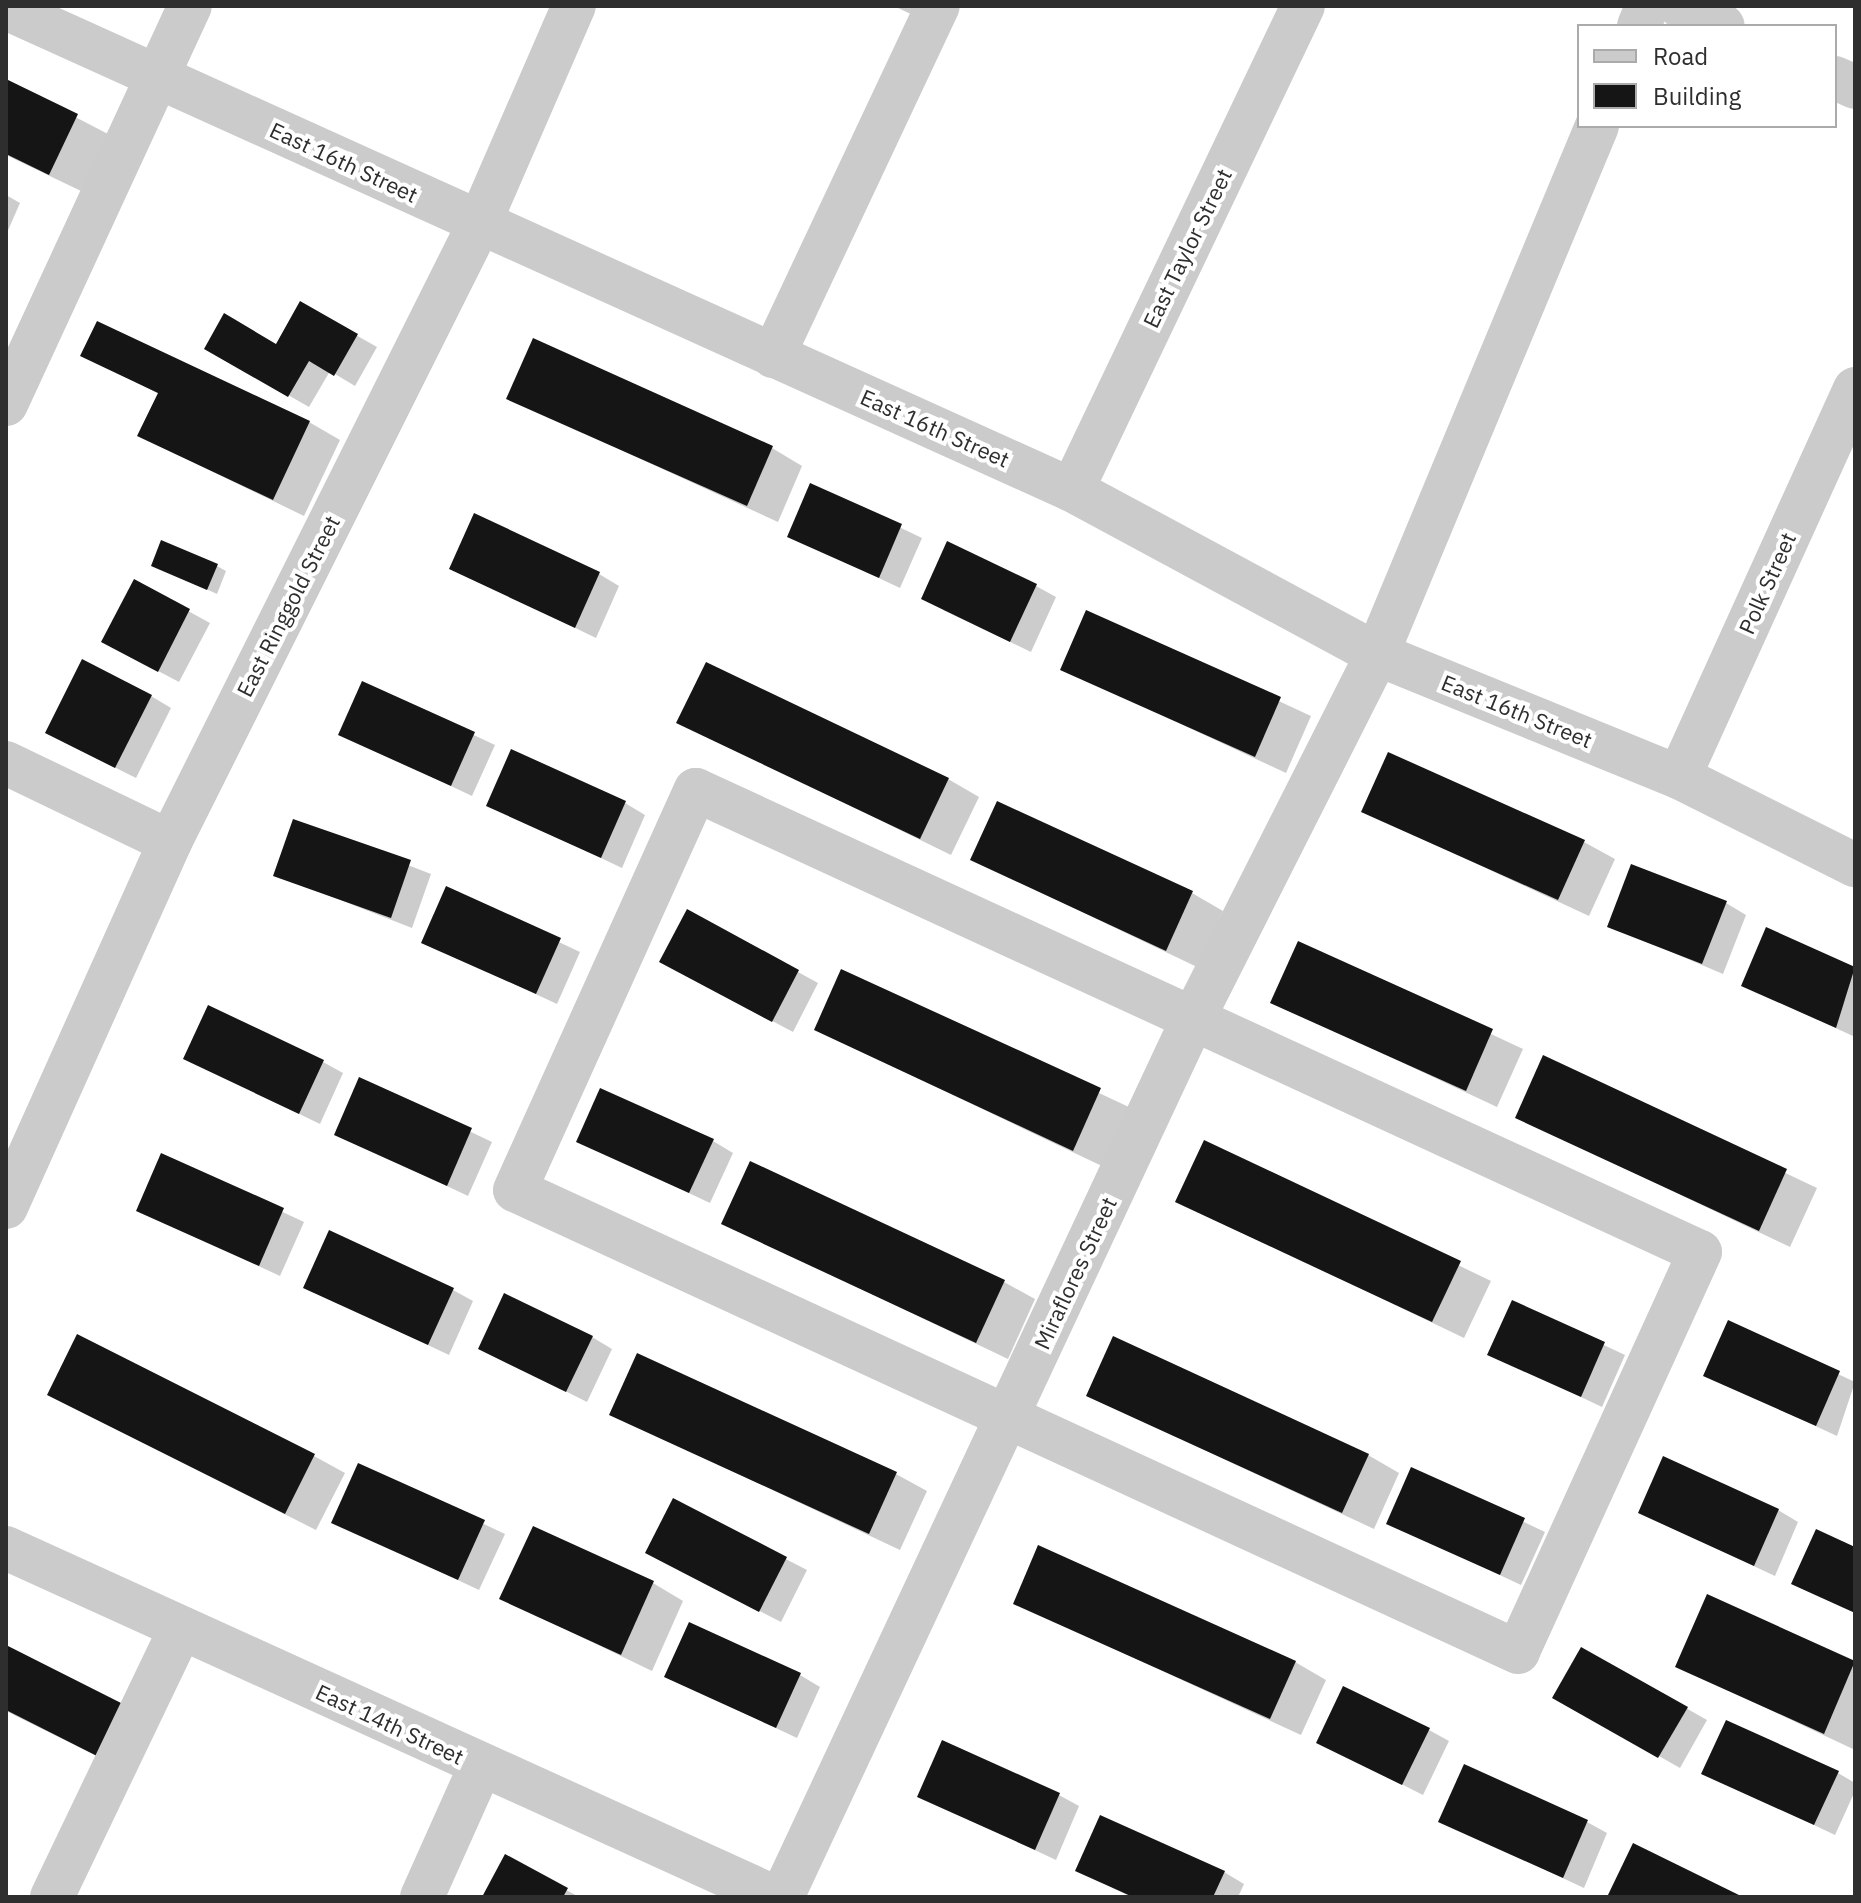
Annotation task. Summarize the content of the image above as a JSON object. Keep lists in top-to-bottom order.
{
  "streets": {
    "street": [
      "East 16th Street",
      "East Taylor Street",
      "Polk Street",
      "East Ringgold Street",
      "Miraflores Street",
      "East 14th Street"
    ]
  },
  "crossings": [
    ["East 16th Street", "East Taylor Street"],
    ["East 16th Street", "Polk Street"],
    ["East 16th Street", "East Ringgold Street"],
    ["East 16th Street", "Miraflores Street"]
  ],
  "legend": ["Road", "Building"]
}
